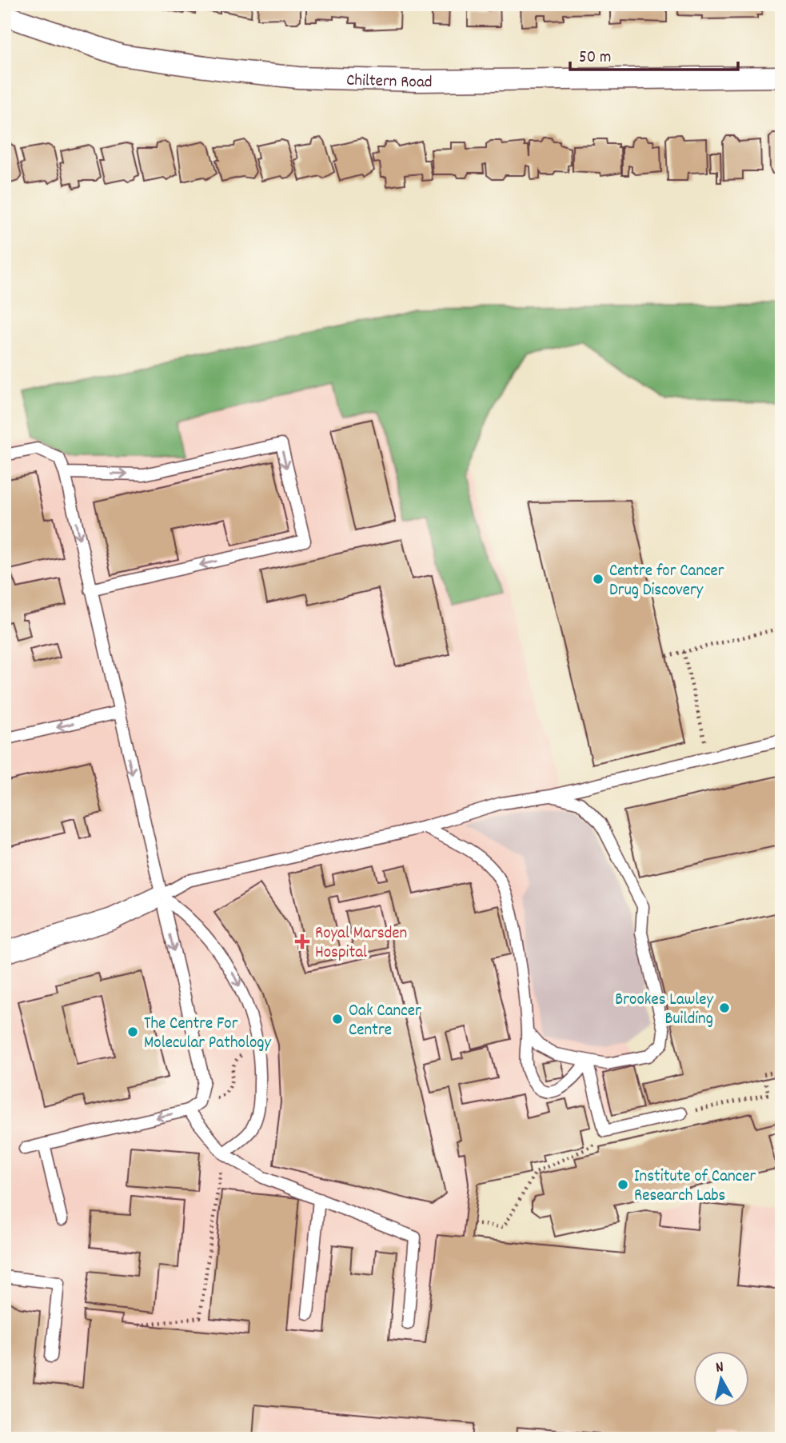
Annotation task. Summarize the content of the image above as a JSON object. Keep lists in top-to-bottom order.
{
  "streets": {
    "street": ["Chiltern Road"]
  },
  "places": {
    "other": [
      "Centre for Cancer Drug Discovery",
      "Brookes Lawley Building",
      "Oak Cancer Centre",
      "The Centre For Molecular Pathology",
      "Institute of Cancer Research Labs"
    ],
    "health": ["Royal Marsden Hospital"]
  },
  "scale_bar": "50 m",
  "north": "top"
}
